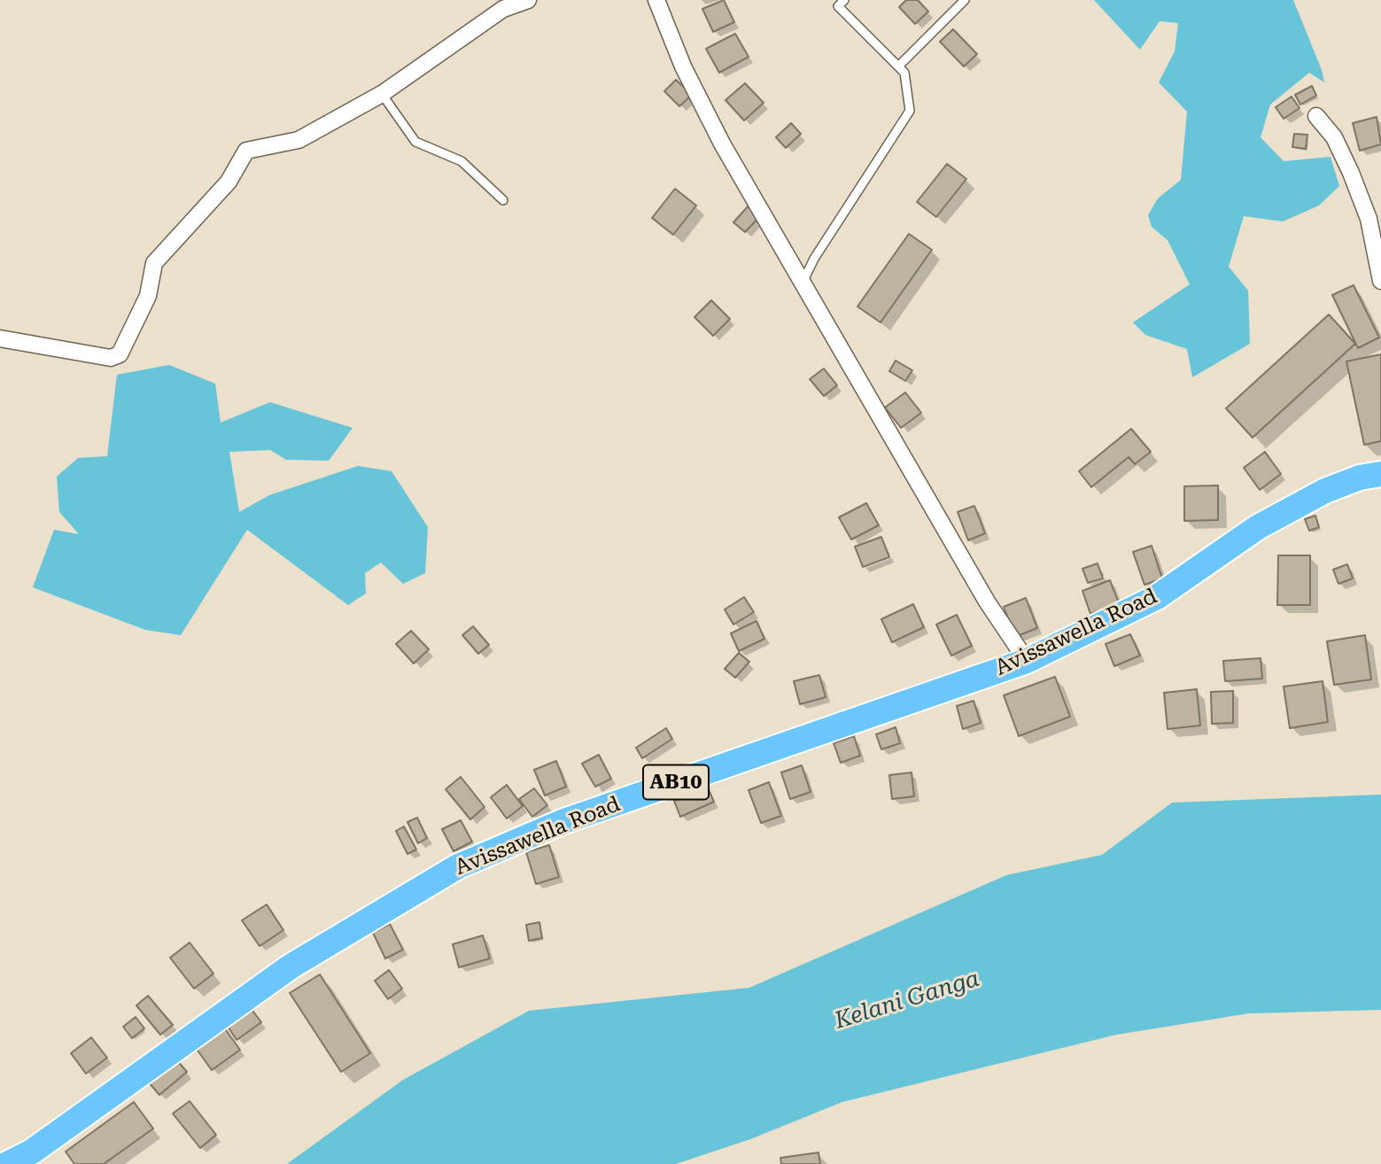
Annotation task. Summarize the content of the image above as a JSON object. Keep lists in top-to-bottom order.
{
  "streets": {
    "main road": ["Avissawella Road", "AB10"]
  },
  "water": ["Kelani Ganga"]
}
